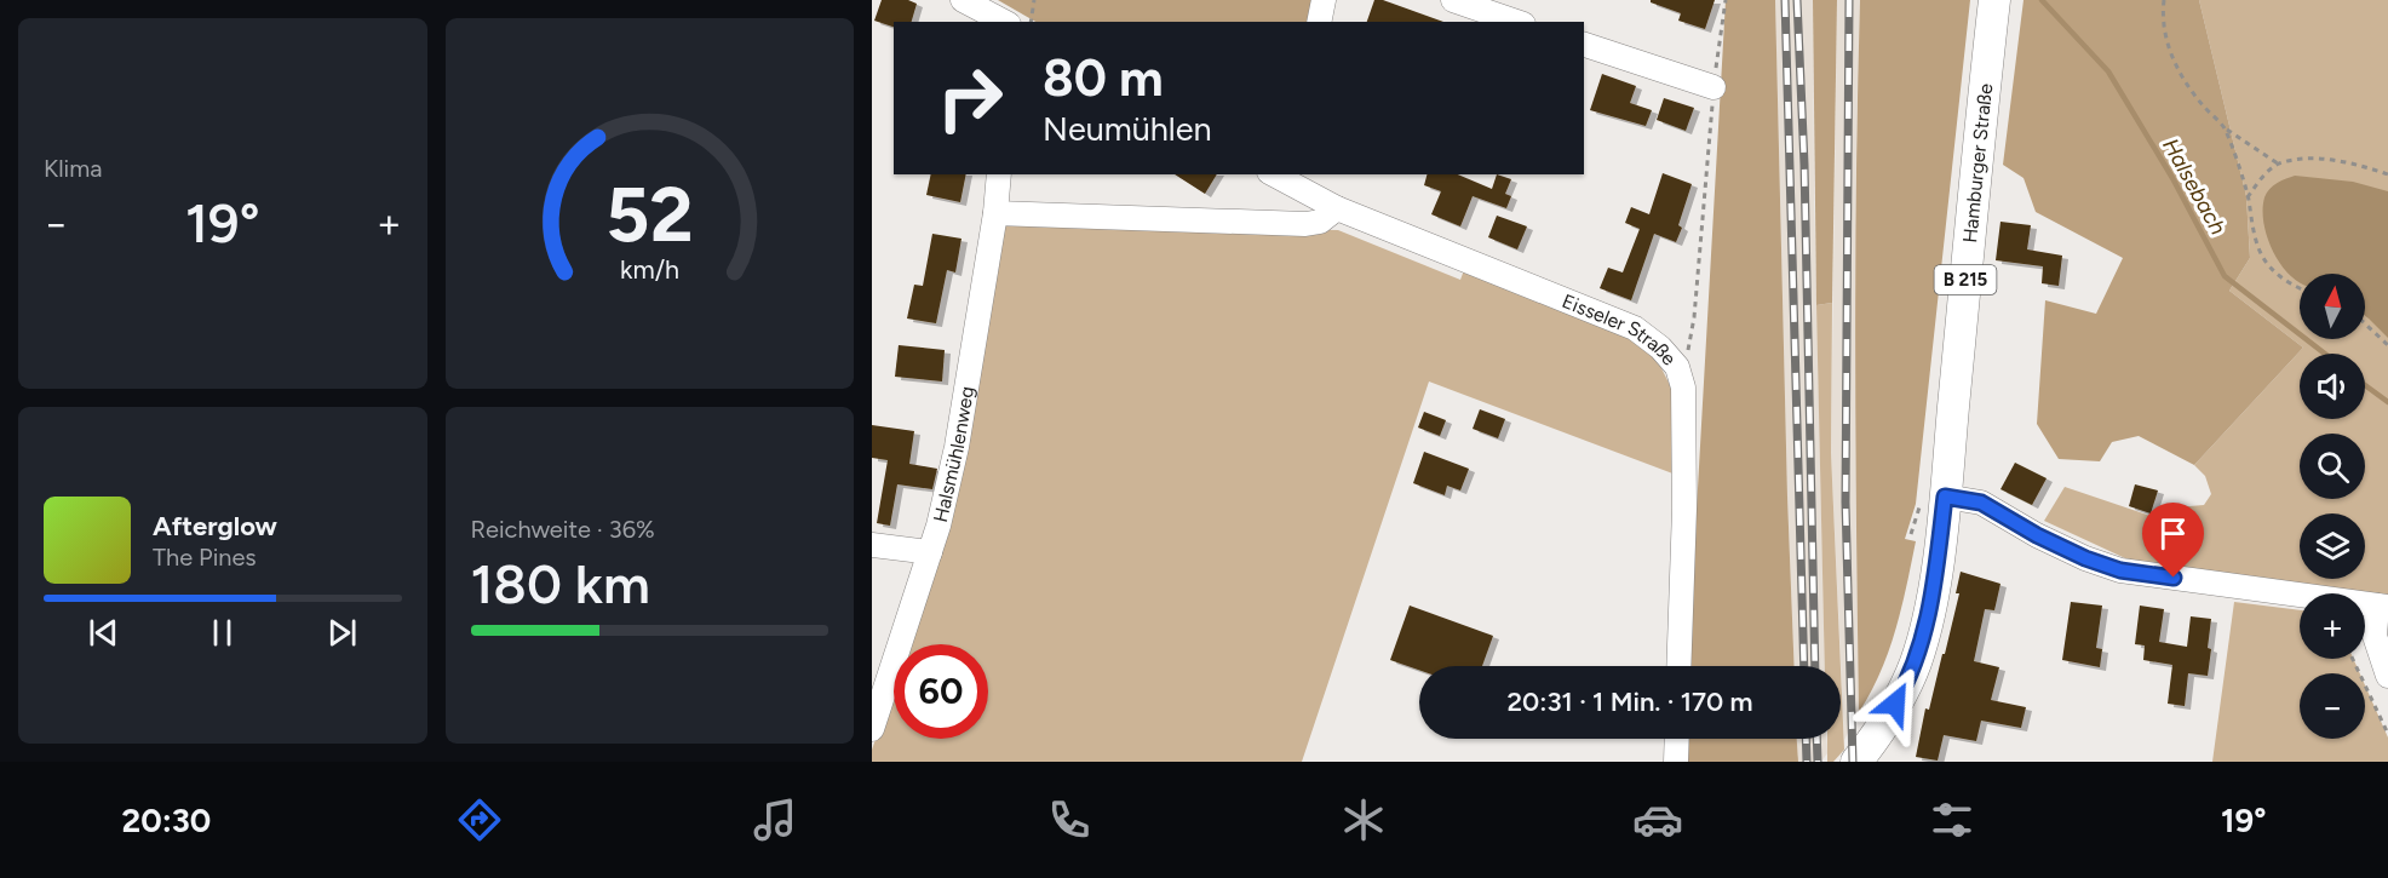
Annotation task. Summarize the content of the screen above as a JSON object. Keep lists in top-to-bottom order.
{
  "streets": {
    "main road": ["Hamburger Straße", "B 215"],
    "street": ["Eisseler Straße", "Halsmühlenweg"]
  },
  "water": ["Halsebach"],
  "north": "top",
  "page": {
    "tile": [
      "Klima",
      ["Reichweite · 36%", "180 km"]
    ],
    "turn": ["80 m", "Neumühlen"],
    "heat": ["−", "19°", "+"],
    "map_buttons": ["+", "−"],
    "song": ["Afterglow", "The Pines"],
    "limit": "60",
    "trip": "20:31 · 1 Min. · 170 m",
    "tabs": ["20:30", "19°"],
    "gauge": ["52", "km/h"]
  }
}
